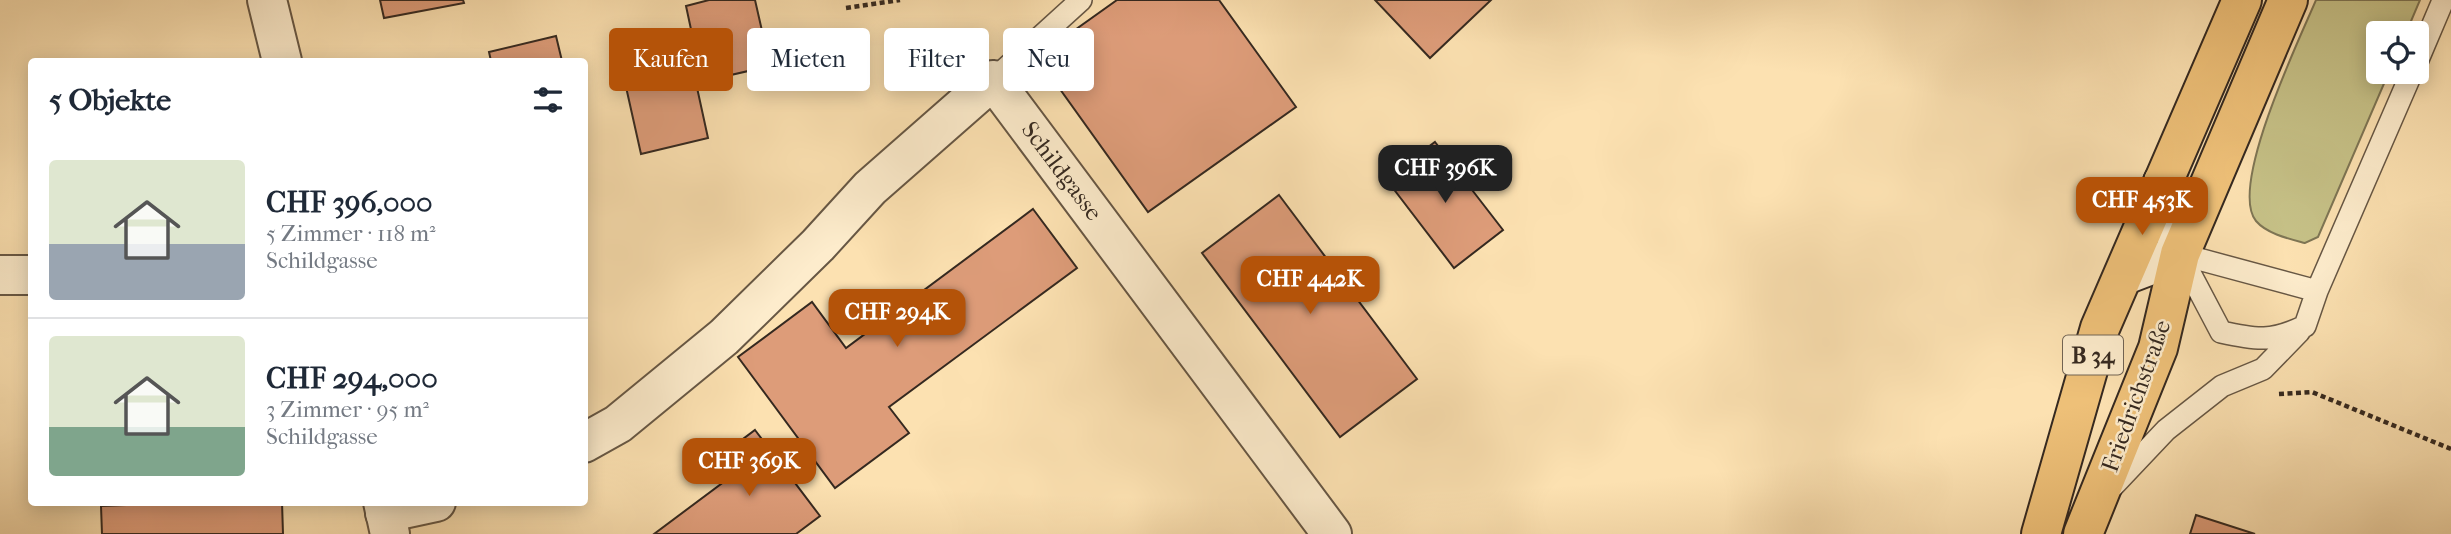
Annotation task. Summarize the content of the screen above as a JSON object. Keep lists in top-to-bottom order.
{
  "streets": {
    "main road": ["B 34", "Friedrichstraße"],
    "street": ["Schildgasse"]
  },
  "crossings": [
    ["B 34", "Friedrichstraße"]
  ],
  "page": {
    "chip": [
      "Kaufen",
      "Mieten",
      "Filter",
      "Neu"
    ],
    "heading": "5 Objekte",
    "list": [
      {
        "name": "CHF 396,000",
        "note": "5 Zimmer · 118 m² · Schildgasse"
      },
      {
        "name": "CHF 294,000",
        "note": "3 Zimmer · 95 m² · Schildgasse"
      }
    ],
    "price": [
      "CHF 396K",
      "CHF 453K",
      "CHF 442K",
      "CHF 294K",
      "CHF 369K"
    ]
  }
}
